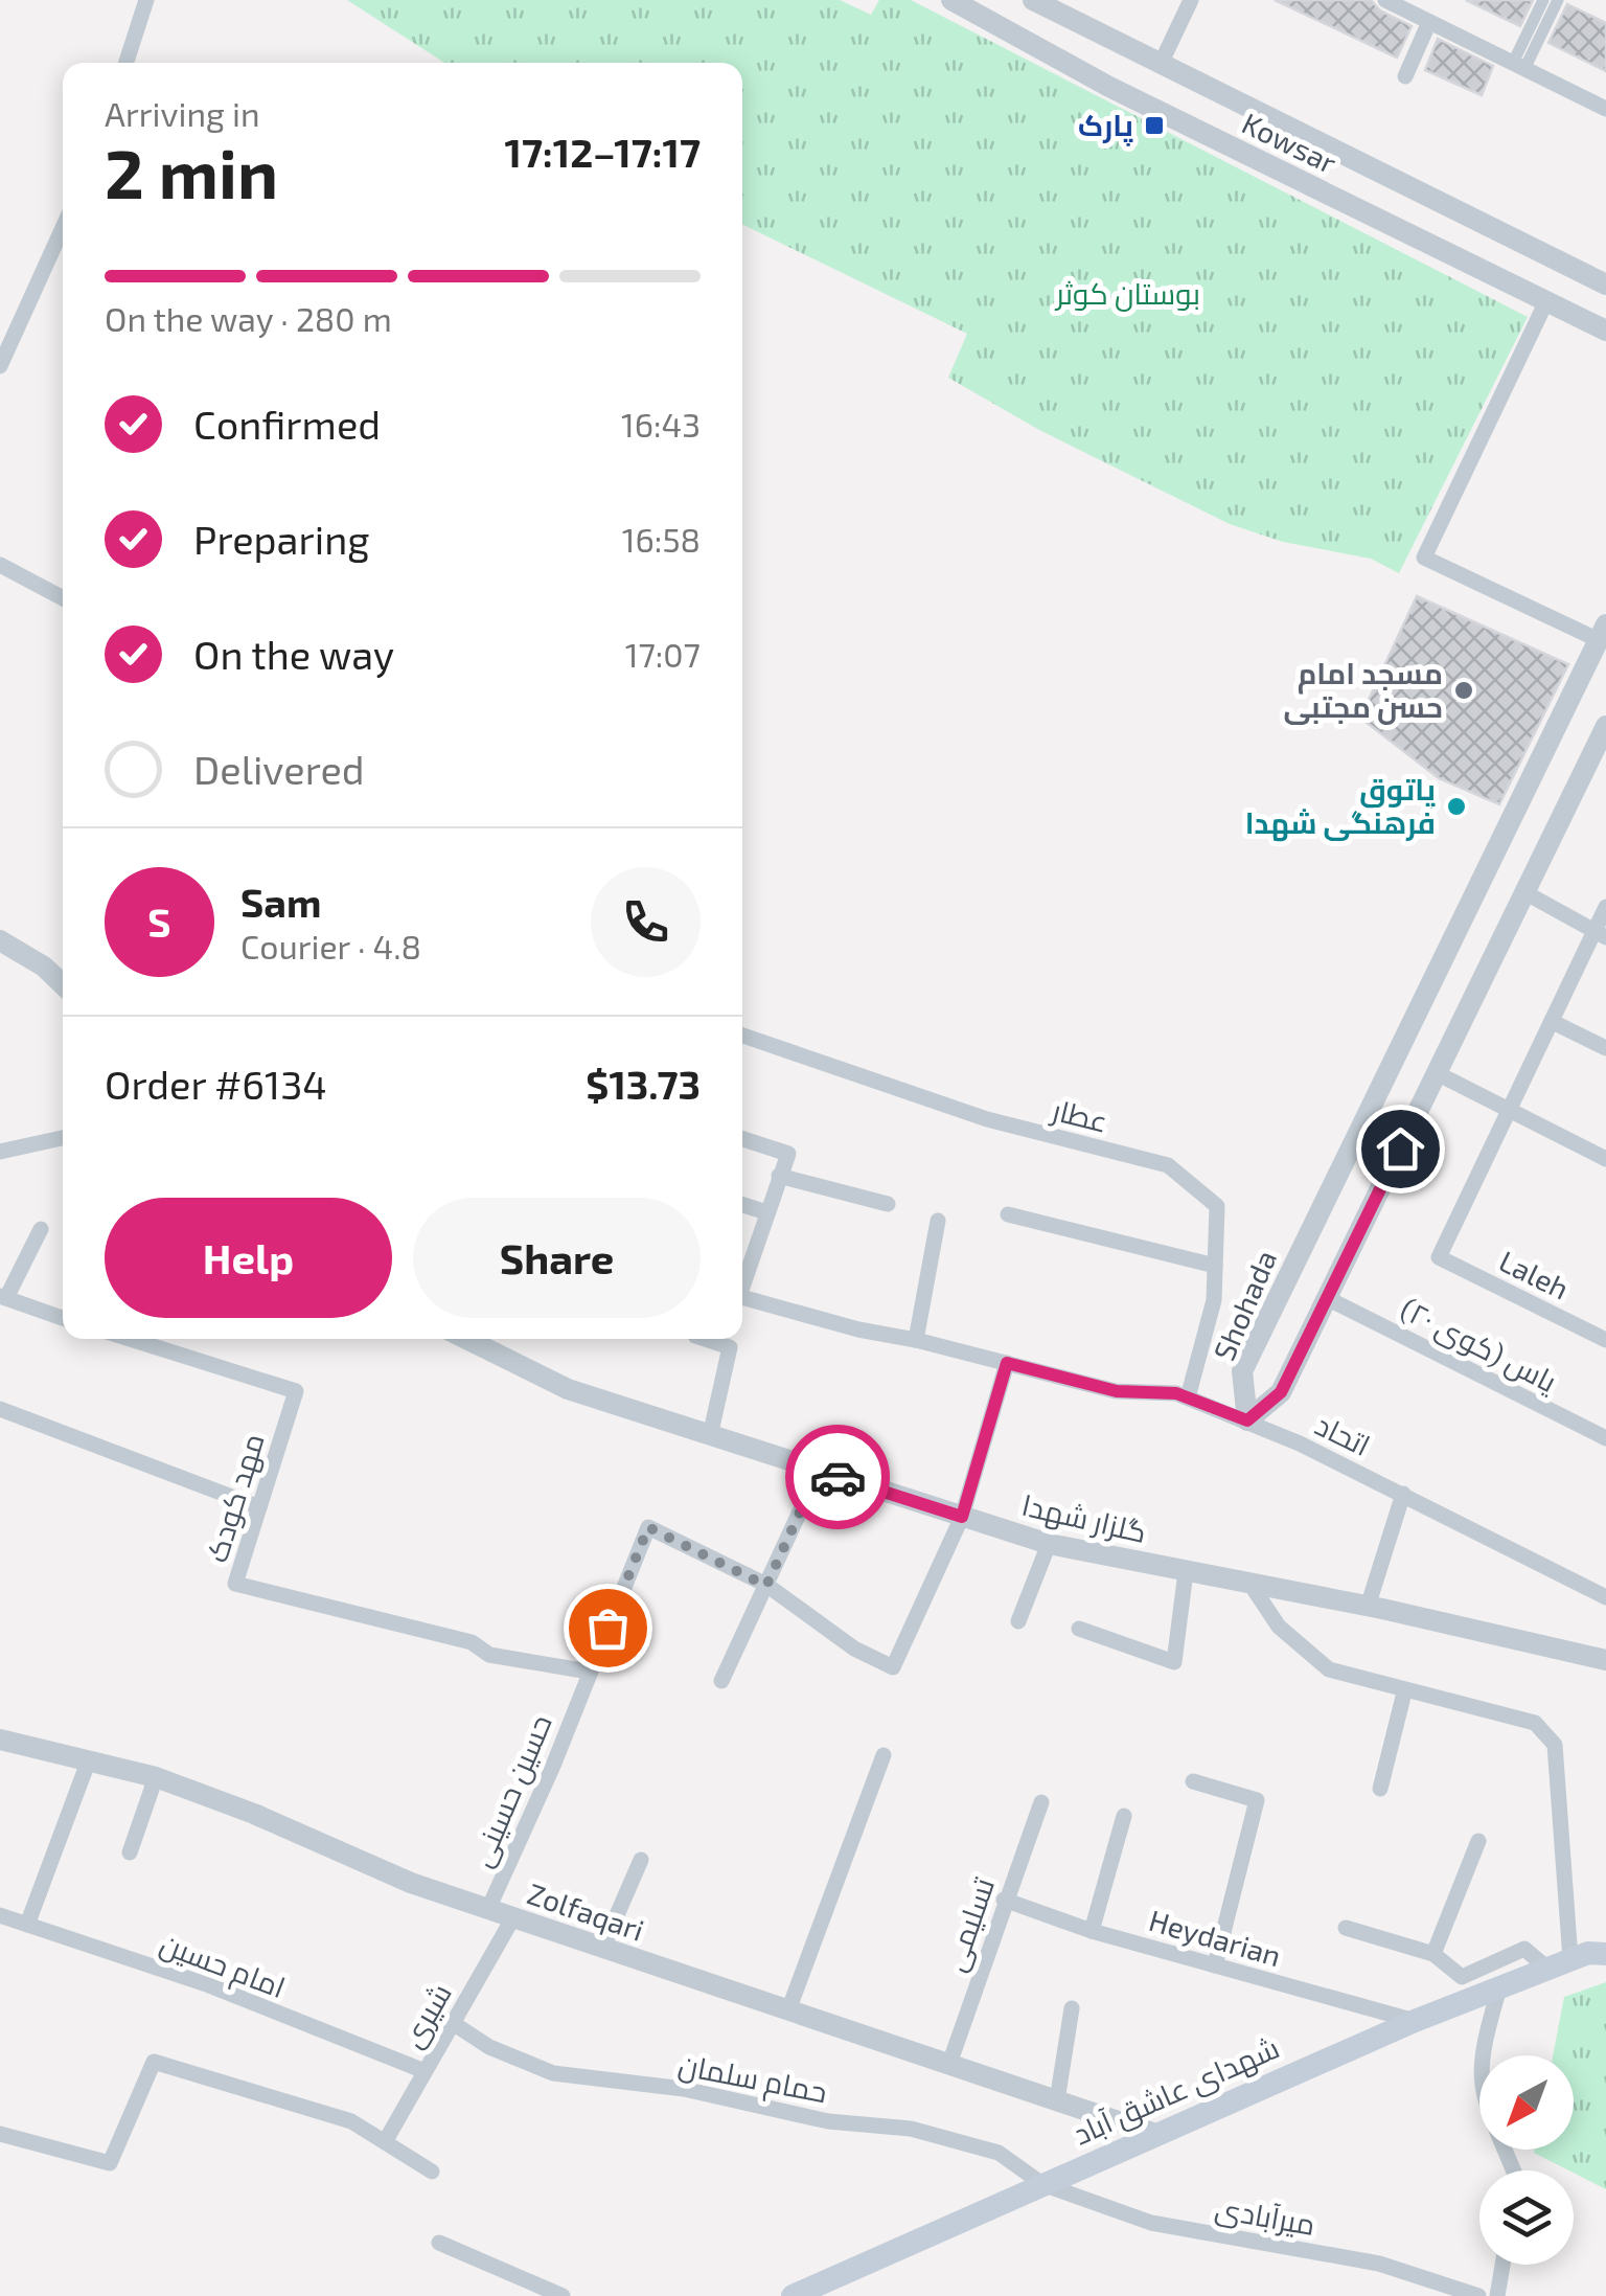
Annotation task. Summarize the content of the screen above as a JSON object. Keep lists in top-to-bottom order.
{
  "streets": {
    "main road": ["شهدای عاشق آباد"],
    "street": [
      "Kowsar",
      "عطار",
      "Laleh",
      "Shohada",
      "یاس (کوی ۲۰)",
      "اتحاد",
      "مهد کودک",
      "گلزار شهدا",
      "حسین حسینی",
      "Zolfaqari",
      "تسلیمی",
      "Heydarian",
      "امام حسین",
      "شیری",
      "حمام سلمان",
      "میرآبادی"
    ]
  },
  "crossings": [
    ["عطار", "اتحاد"],
    ["Shohada", "اتحاد"],
    ["مهد کودک", "حسین حسینی"],
    ["گلزار شهدا", "حسین حسینی"],
    ["حسین حسینی", "Zolfaqari"],
    ["Zolfaqari", "تسلیمی"],
    ["Zolfaqari", "شیری"],
    ["Zolfaqari", "شهدای عاشق آباد"],
    ["تسلیمی", "Heydarian"],
    ["Heydarian", "شهدای عاشق آباد"],
    ["امام حسین", "شیری"],
    ["شیری", "حمام سلمان"],
    ["حمام سلمان", "شهدای عاشق آباد"],
    ["حمام سلمان", "میرآبادی"],
    ["شهدای عاشق آباد", "میرآبادی"]
  ],
  "parks": ["بوستان کوثر"],
  "places": {
    "transit": ["پارک"],
    "other": ["مسجد امام حسن مجتبی", "پاتوق فرهنگی شهدا"]
  },
  "north": "bottom left",
  "page": {
    "heading": ["2 min", "Arriving in", "17:12–17:17"],
    "panel": [
      "Sam",
      "Courier · 4.8",
      "Order #6134",
      "$13.73"
    ],
    "bar": "On the way · 280 m",
    "list": [
      ["Confirmed", "16:43"],
      ["Preparing", "16:58"],
      ["On the way", "17:07"],
      "Delivered"
    ],
    "round": "S",
    "buttons": ["Help", "Share"]
  }
}
